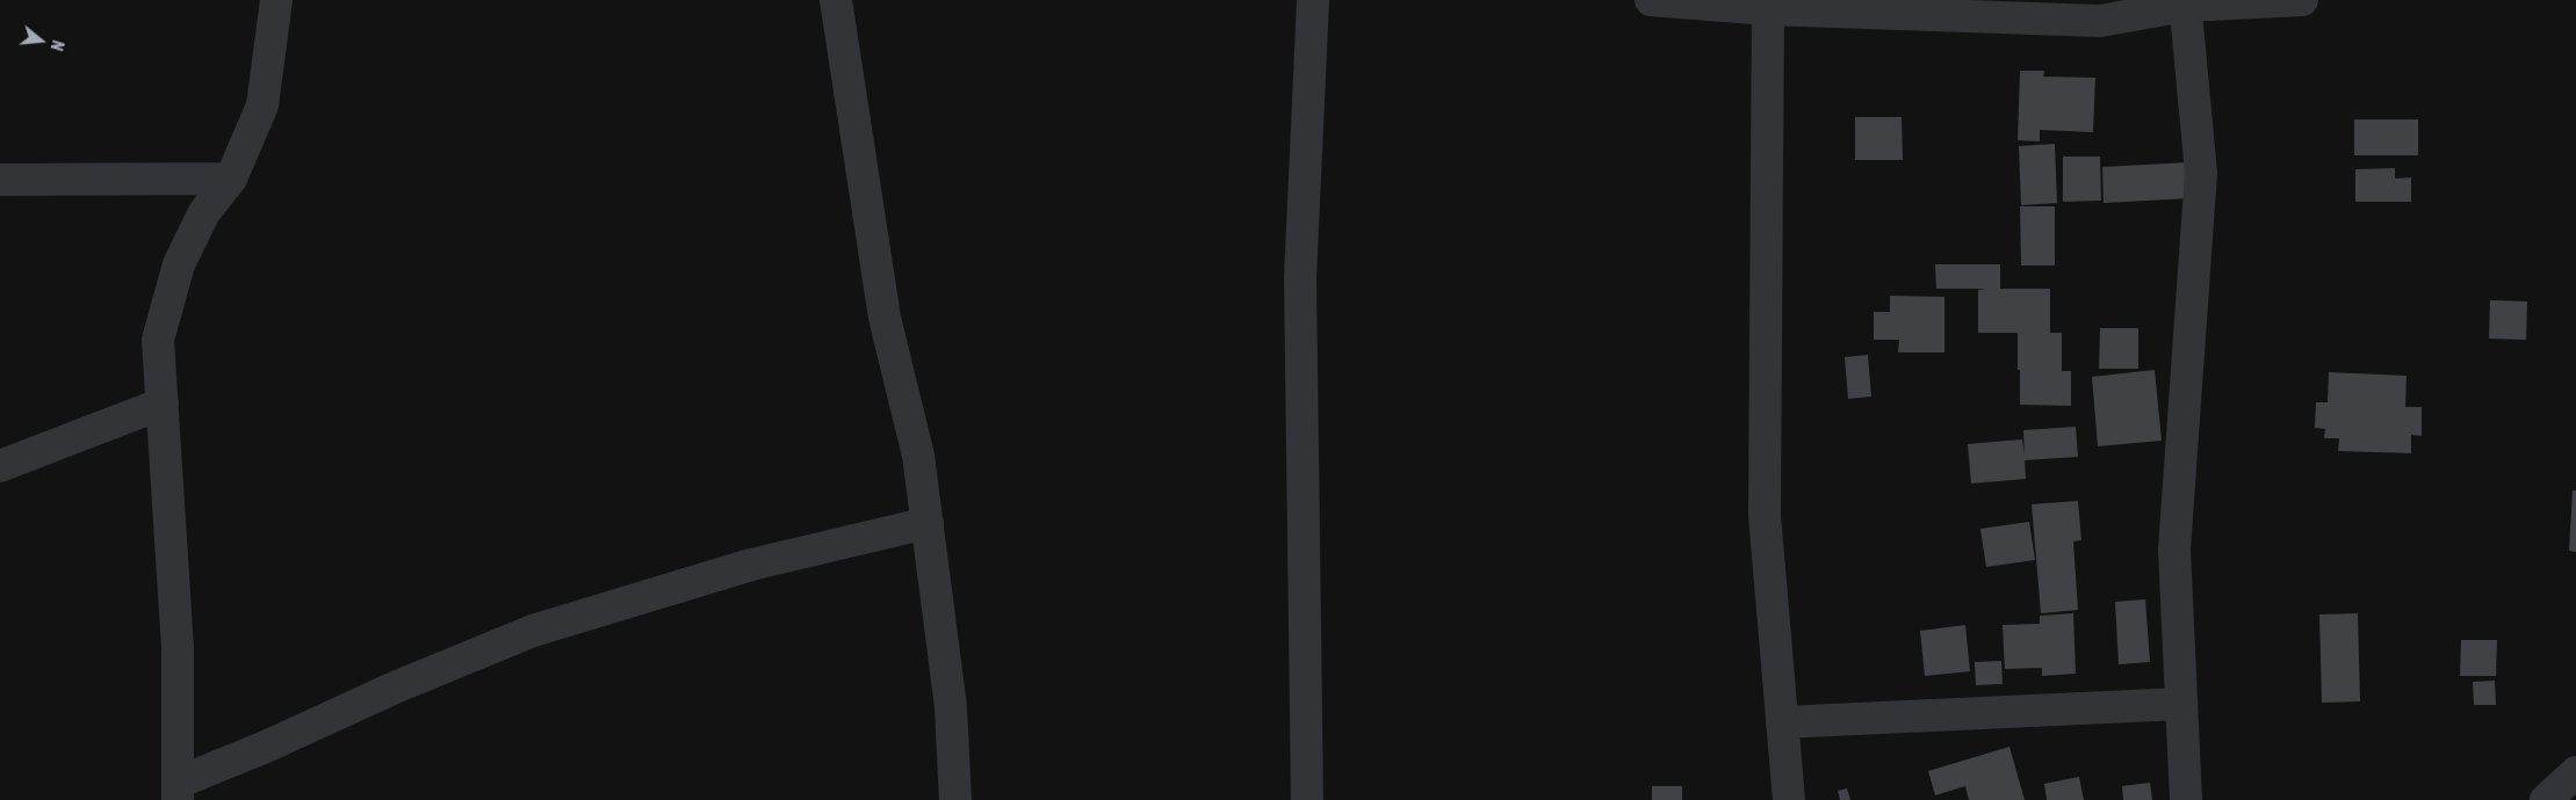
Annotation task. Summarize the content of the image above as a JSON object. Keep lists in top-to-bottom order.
{
  "north": "right"
}
